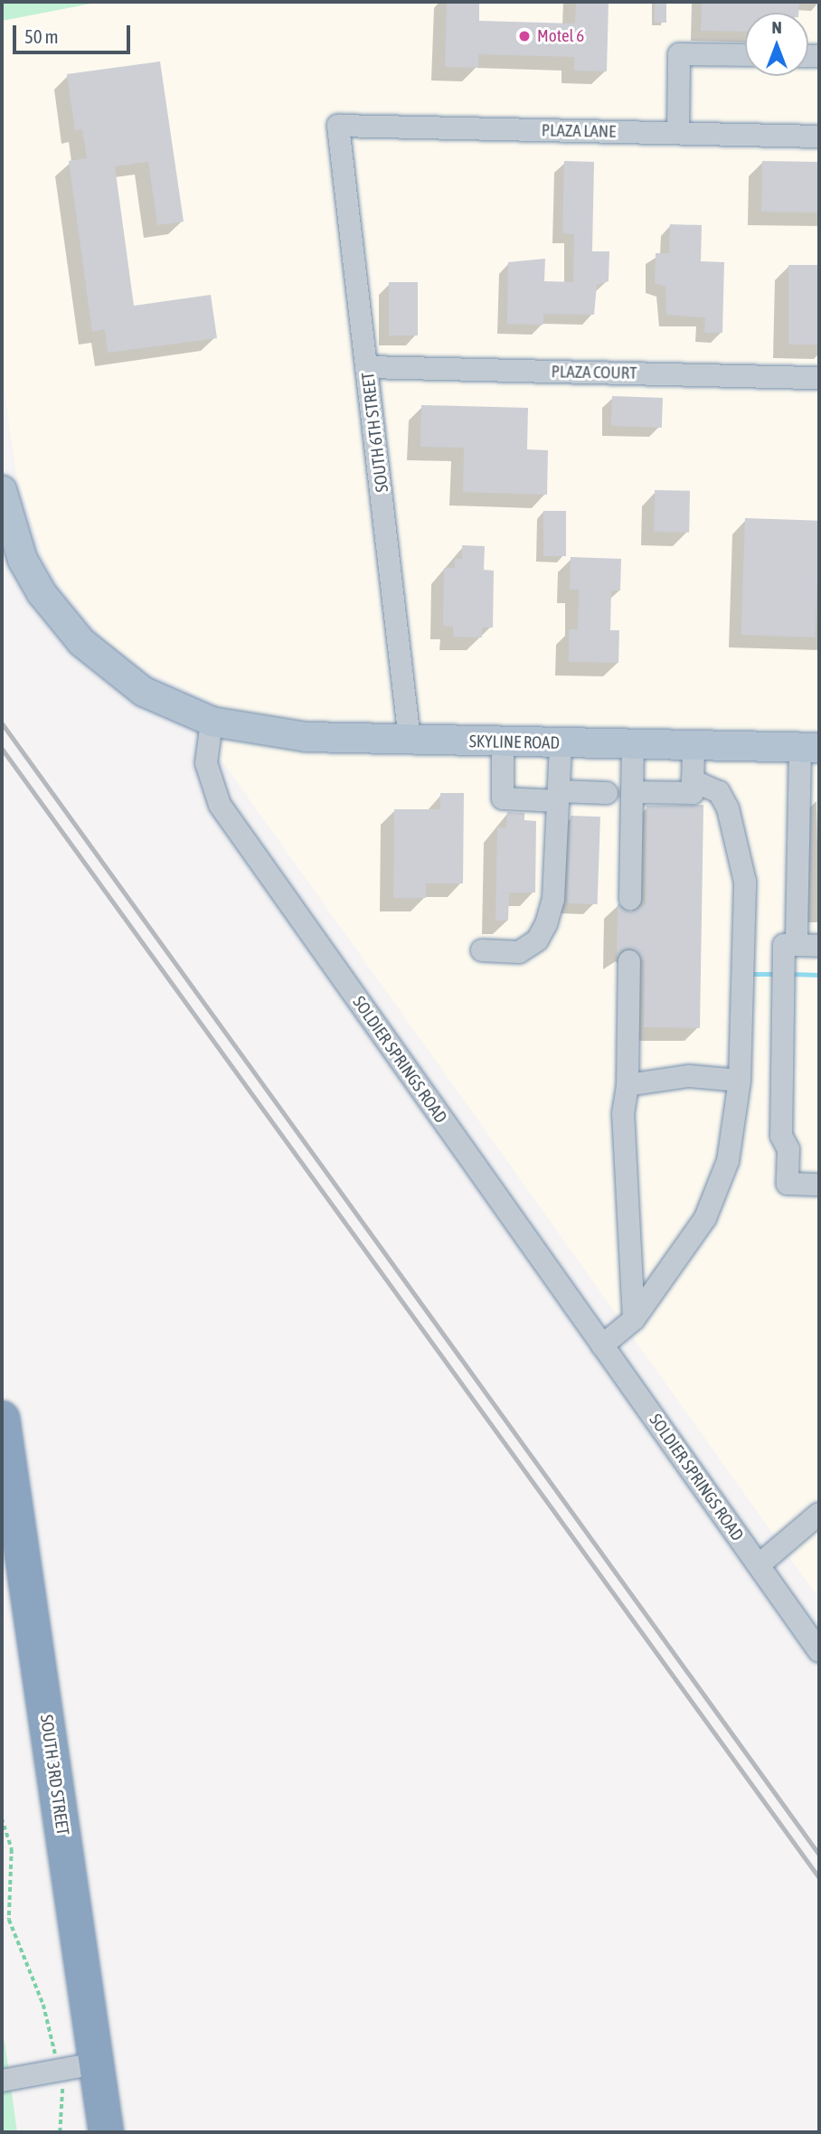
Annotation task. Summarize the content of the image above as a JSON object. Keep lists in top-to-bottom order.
{
  "streets": {
    "highway": ["SOUTH 3RD STREET"],
    "main road": ["SKYLINE ROAD"],
    "street": [
      "PLAZA LANE",
      "PLAZA COURT",
      "SOUTH 6TH STREET",
      "SOLDIER SPRINGS ROAD"
    ]
  },
  "crossings": [
    ["PLAZA LANE", "SOUTH 6TH STREET"],
    ["PLAZA COURT", "SOUTH 6TH STREET"],
    ["SOUTH 6TH STREET", "SKYLINE ROAD"],
    ["SKYLINE ROAD", "SOLDIER SPRINGS ROAD"]
  ],
  "places": ["Motel 6"],
  "scale_bar": "50 m",
  "north": "top"
}
